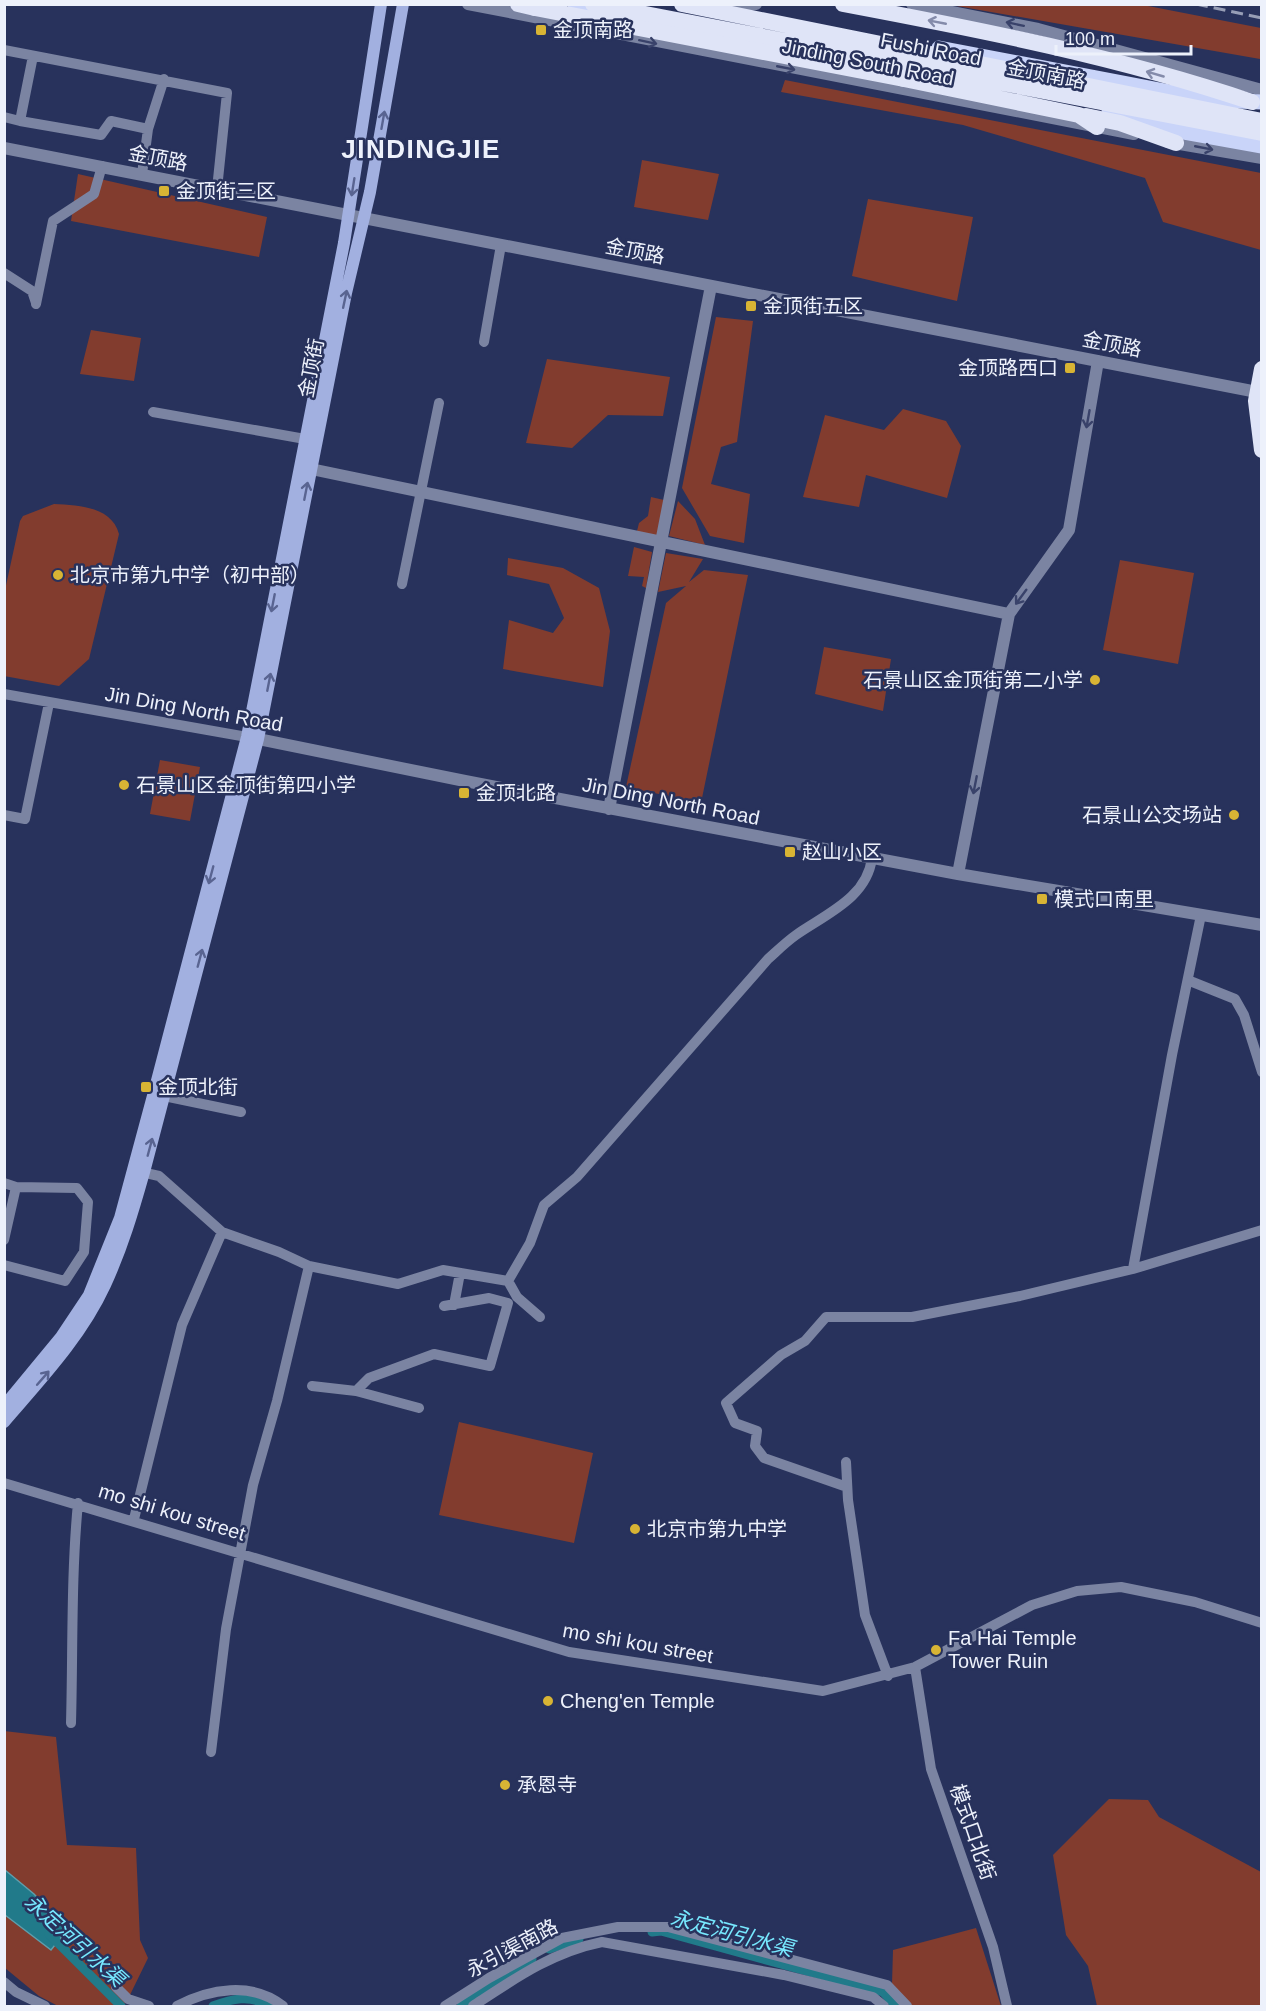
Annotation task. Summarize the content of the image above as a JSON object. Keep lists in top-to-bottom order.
{
  "streets": {
    "highway": ["Fushi Road"],
    "main road": ["Jinding South Road", "金顶南路", "金顶街"],
    "street": [
      "金顶路",
      "Jin Ding North Road",
      "mo shi kou street",
      "模式口北街",
      "永引渠南路"
    ]
  },
  "crossings": [
    ["Fushi Road", "金顶南路"],
    ["Jinding South Road", "金顶南路"],
    ["金顶路", "金顶街"],
    ["金顶街", "Jin Ding North Road"],
    ["mo shi kou street", "模式口北街"]
  ],
  "one_way": ["Jinding South Road"],
  "districts": ["JINDINGJIE"],
  "water": ["永定河引水渠"],
  "places": {
    "transit": [
      "金顶南路",
      "金顶街三区",
      "金顶街五区",
      "金顶路西口",
      "金顶北路",
      "赵山小区",
      "模式口南里",
      "金顶北街"
    ],
    "other": [
      "北京市第九中学（初中部）",
      "石景山区金顶街第二小学",
      "石景山区金顶街第四小学",
      "石景山公交场站",
      "北京市第九中学",
      "Fa Hai Temple Tower Ruin",
      "Cheng'en Temple",
      "承恩寺"
    ]
  },
  "scale_bar": "100 m"
}
